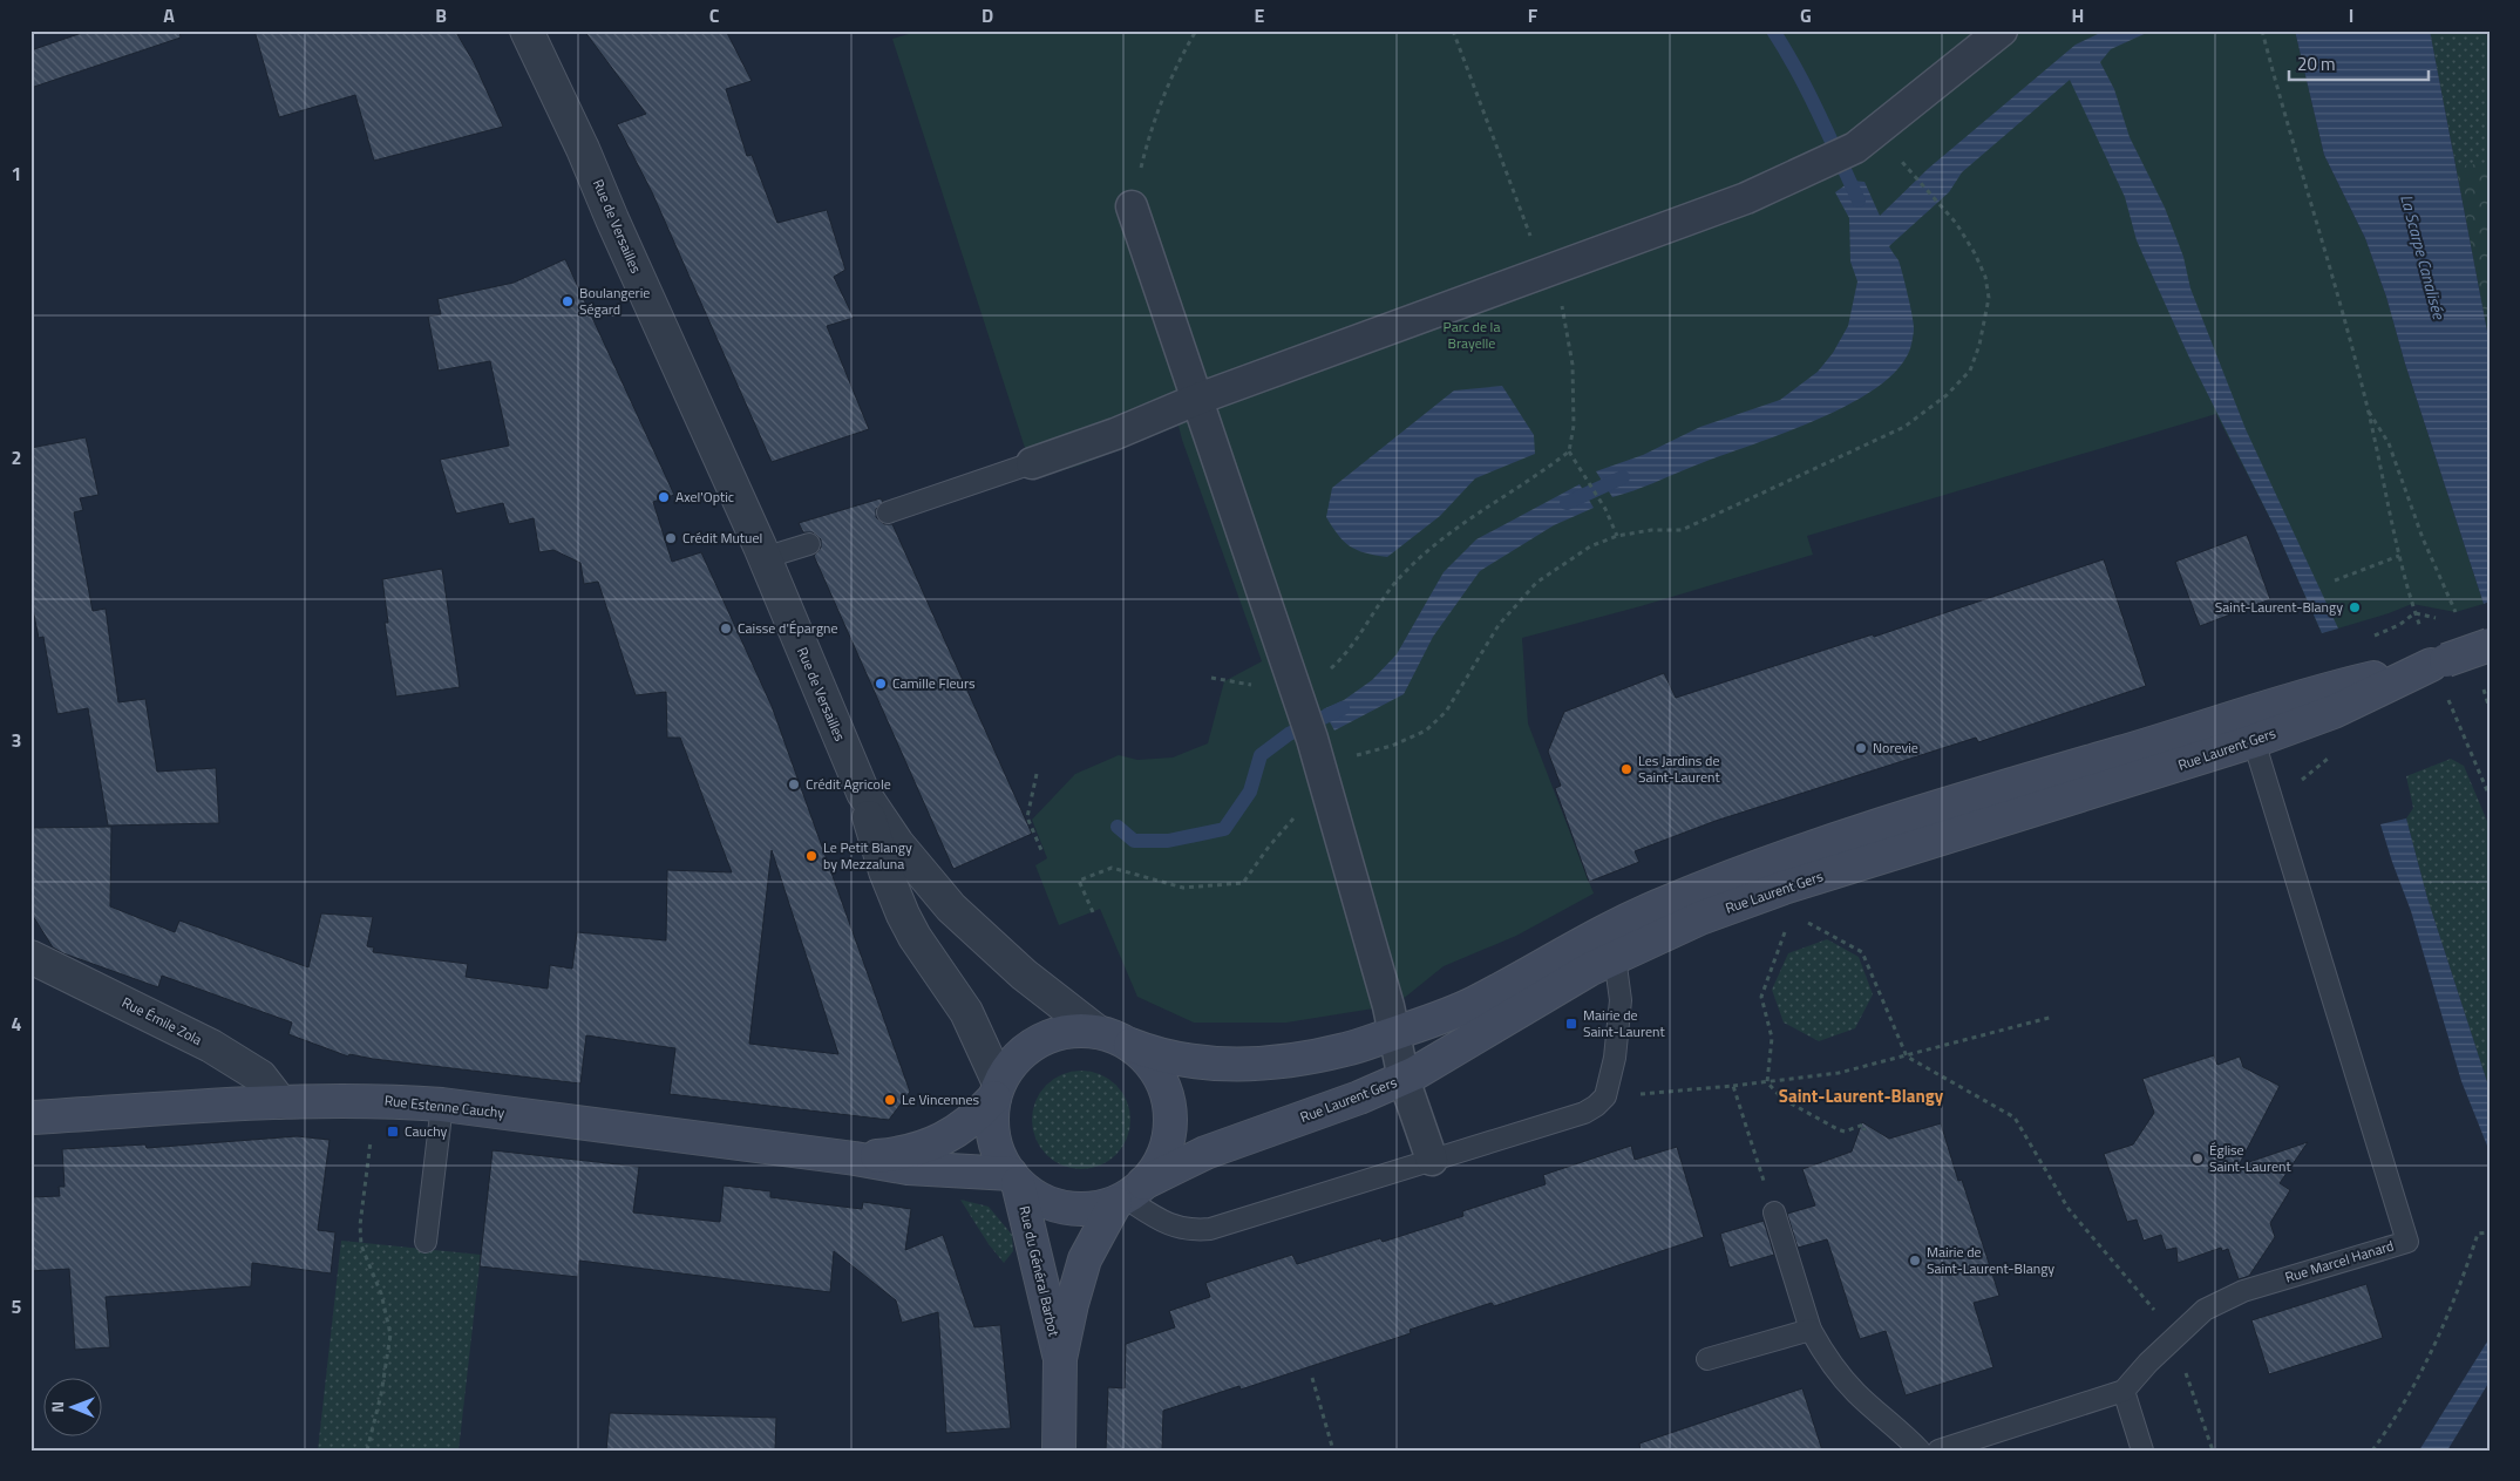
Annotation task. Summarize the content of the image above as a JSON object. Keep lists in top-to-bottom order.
{
  "streets": {
    "main road": ["Rue Laurent Gers", "Rue Estenne Cauchy", "Rue du Général Barbot"],
    "street": ["Rue de Versailles", "Rue Émile Zola"],
    "lane": ["Rue Marcel Hanard"]
  },
  "crossings": [
    ["Rue de Versailles", "Rue Laurent Gers"],
    ["Rue de Versailles", "Rue Estenne Cauchy"],
    ["Rue de Versailles", "Rue du Général Barbot"],
    ["Rue Laurent Gers", "Rue Estenne Cauchy"],
    ["Rue Laurent Gers", "Rue Marcel Hanard"],
    ["Rue Laurent Gers", "Rue du Général Barbot"],
    ["Rue Émile Zola", "Rue Estenne Cauchy"],
    ["Rue Estenne Cauchy", "Rue du Général Barbot"]
  ],
  "districts": ["Saint-Laurent-Blangy"],
  "water": ["La Scarpe Canalisée"],
  "parks": ["Parc de la Brayelle"],
  "places": {
    "other": [
      "Boulangerie Ségard",
      "Axel'Optic",
      "Crédit Mutuel",
      "Saint-Laurent-Blangy",
      "Caisse d'Épargne",
      "Camille Fleurs",
      "Norevie",
      "Les Jardins de Saint-Laurent",
      "Crédit Agricole",
      "Le Petit Blangy by Mezzaluna",
      "Le Vincennes",
      "Église Saint-Laurent",
      "Mairie de Saint-Laurent-Blangy"
    ],
    "transit": ["Mairie de Saint-Laurent", "Cauchy"]
  },
  "scale_bar": "20 m",
  "north": "left",
  "grid": {
    "columns": [
      "A",
      "B",
      "C",
      "D",
      "E",
      "F",
      "G",
      "H",
      "I"
    ],
    "rows": [
      "1",
      "2",
      "3",
      "4",
      "5"
    ]
  }
}
